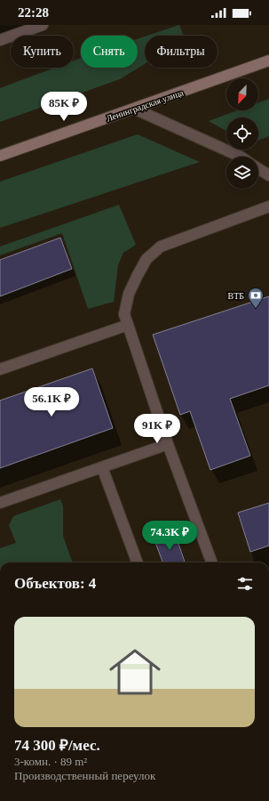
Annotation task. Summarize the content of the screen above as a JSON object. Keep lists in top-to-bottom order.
{
  "streets": {
    "main road": ["Ленинградская улица"]
  },
  "places": {
    "bank": ["ВТБ"]
  },
  "north": "bottom left",
  "page": {
    "status": "22:28",
    "chip": ["Купить", "Снять", "Фильтры"],
    "price": [
      "85K ₽",
      "56.1K ₽",
      "91K ₽",
      "74.3K ₽"
    ],
    "heading": "Объектов: 4",
    "list": [
      {
        "name": "74 300 ₽/мес.",
        "note": "3-комн. · 89 m² · Производственный переулок"
      }
    ]
  }
}
